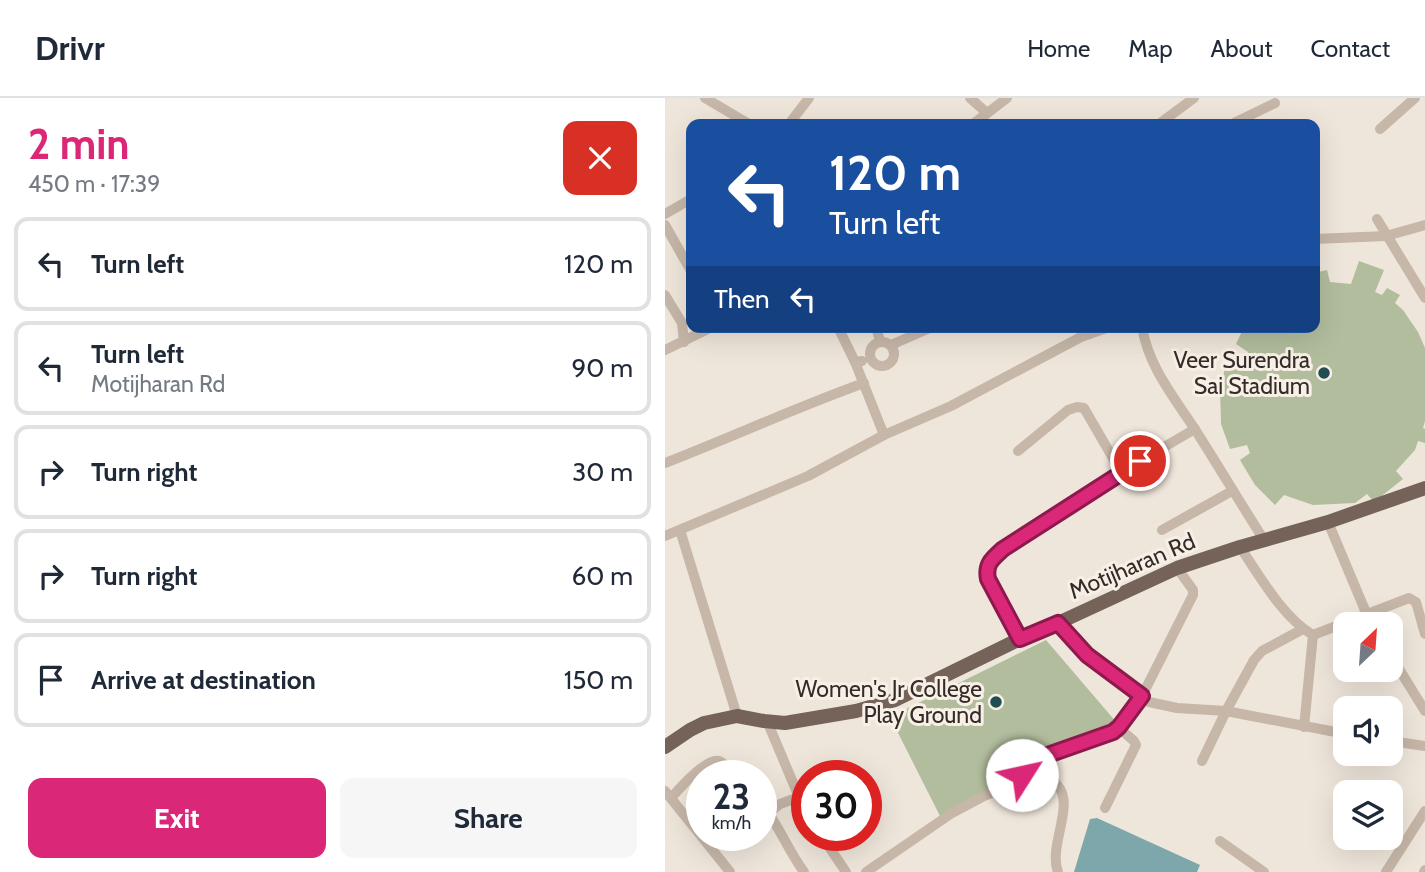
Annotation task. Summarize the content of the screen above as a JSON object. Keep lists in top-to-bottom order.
{
  "streets": {
    "main road": ["Motijharan Rd"]
  },
  "places": ["Veer Surendra Sai Stadium", "Women's Jr College Play Ground"],
  "north": "top right",
  "page": {
    "header": "Drivr",
    "nav": [
      "Home",
      "Map",
      "About",
      "Contact"
    ],
    "heading": ["2 min", "450 m · 17:39"],
    "turn": ["120 m", "Turn left"],
    "list": [
      {
        "name": "Turn left",
        "value": "120 m"
      },
      {
        "name": "Turn left",
        "note": "Motijharan Rd",
        "value": "90 m"
      },
      {
        "name": "Turn right",
        "value": "30 m"
      },
      {
        "name": "Turn right",
        "value": "60 m"
      },
      {
        "name": "Arrive at destination",
        "value": "150 m"
      }
    ],
    "then": "Then",
    "speed": "23 km/h",
    "limit": "30",
    "buttons": ["Exit", "Share"]
  }
}
